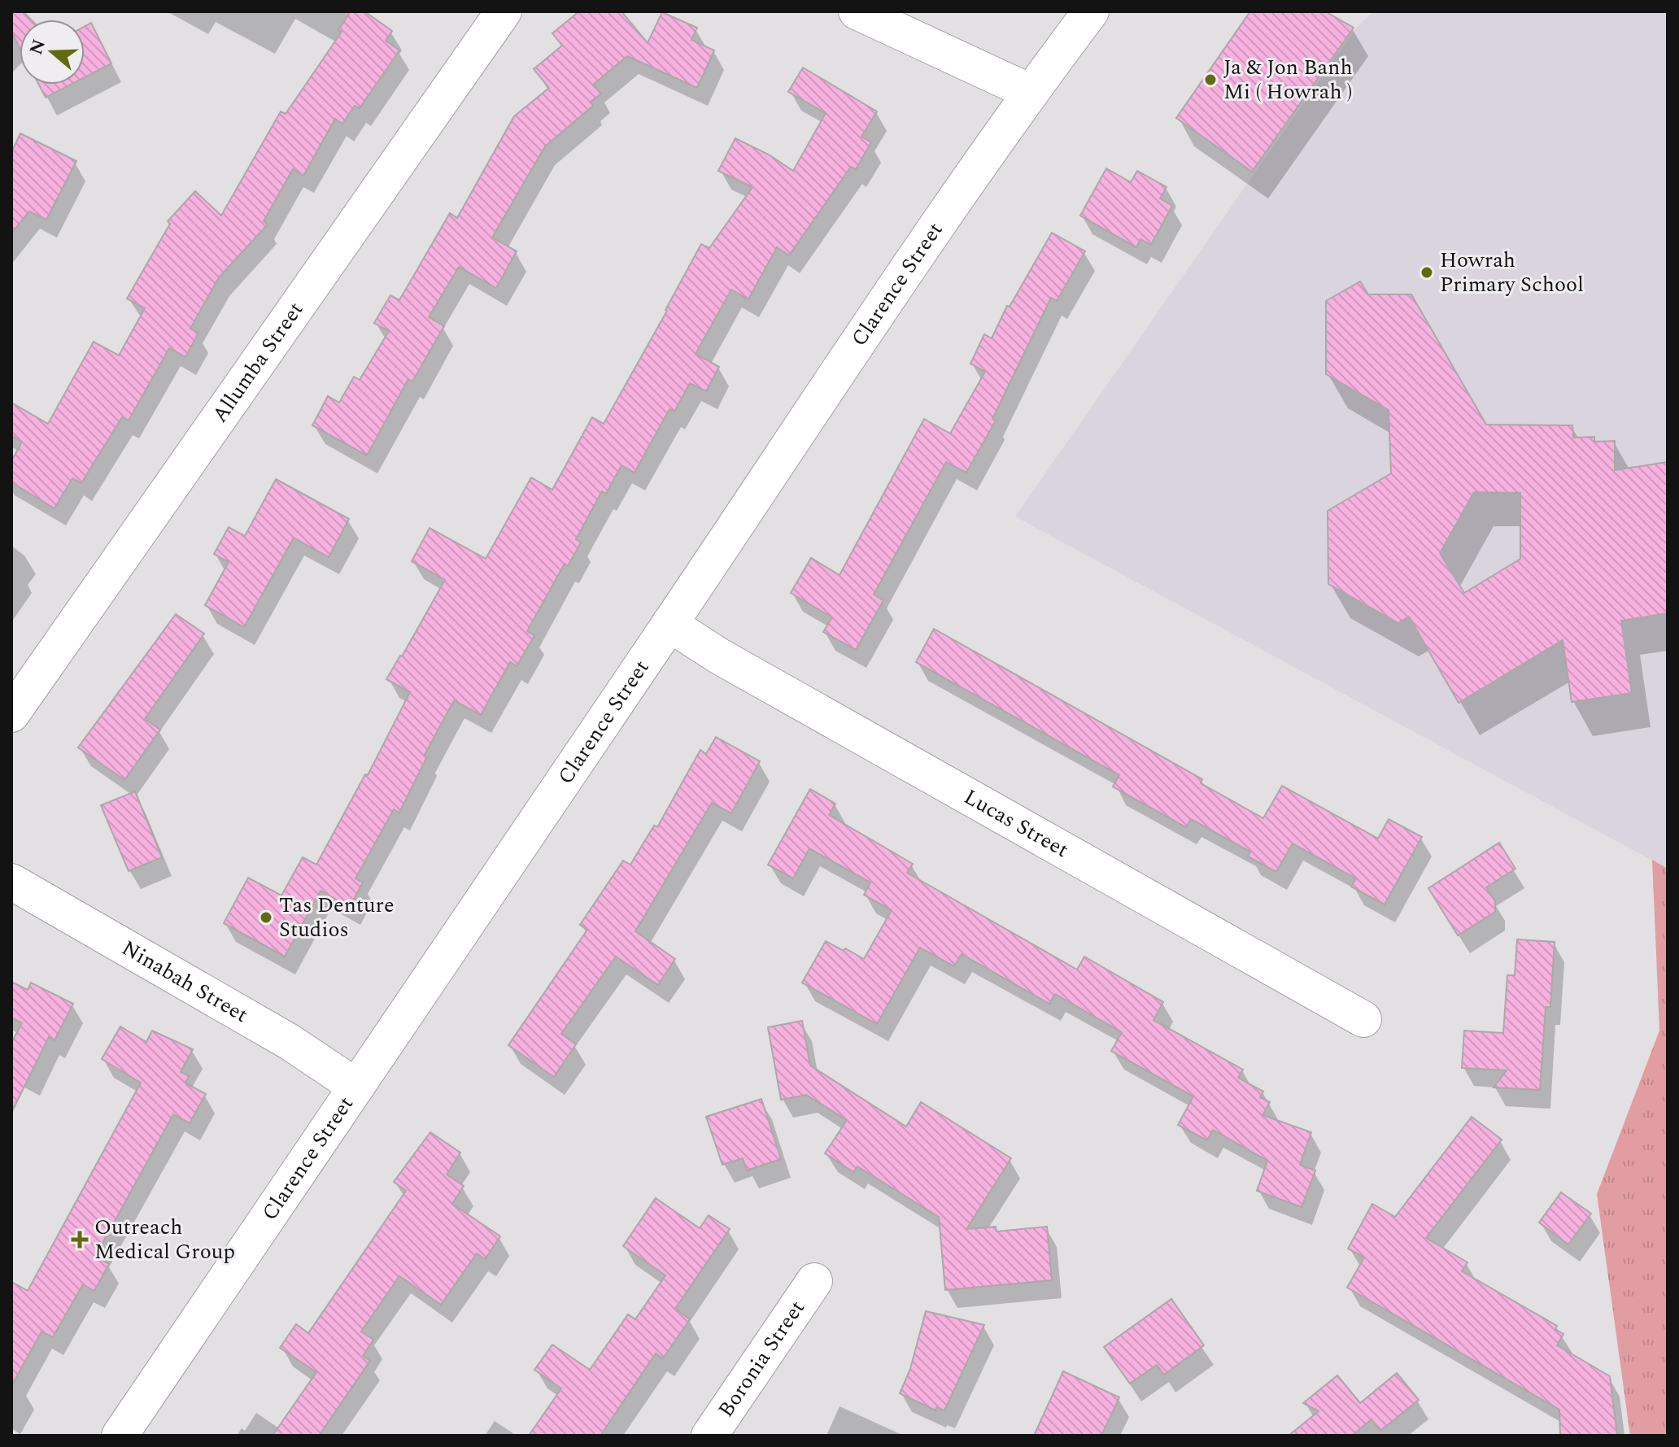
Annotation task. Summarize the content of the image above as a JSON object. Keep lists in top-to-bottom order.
{
  "streets": {
    "street": [
      "Clarence Street",
      "Allumba Street",
      "Lucas Street",
      "Ninabah Street",
      "Boronia Street"
    ]
  },
  "crossings": [
    ["Clarence Street", "Lucas Street"],
    ["Clarence Street", "Ninabah Street"]
  ],
  "places": {
    "other": ["Ja & Jon Banh Mi ( Howrah )", "Howrah Primary School", "Tas Denture Studios"],
    "health": ["Outreach Medical Group"]
  },
  "north": "left"
}
